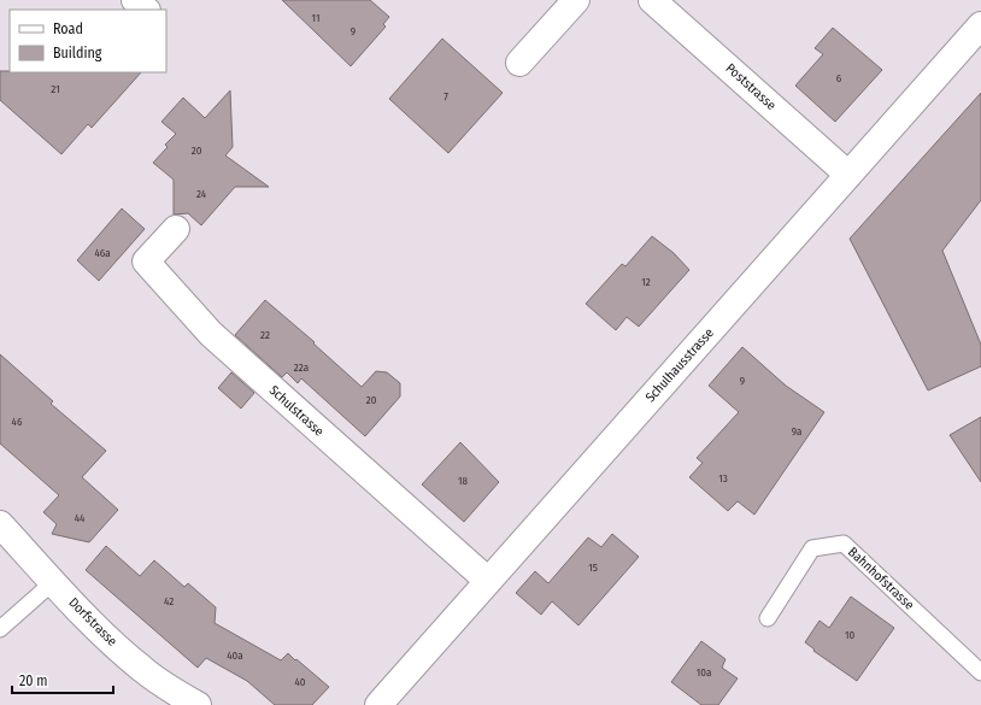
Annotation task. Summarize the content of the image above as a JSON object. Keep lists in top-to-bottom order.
{
  "streets": {
    "street": [
      "Poststrasse",
      "Schulhausstrasse",
      "Schulstrasse",
      "Dorfstrasse"
    ],
    "lane": ["Bahnhofstrasse"]
  },
  "crossings": [
    ["Poststrasse", "Schulhausstrasse"],
    ["Schulhausstrasse", "Schulstrasse"]
  ],
  "house_numbers": [
    "11",
    "9",
    "6",
    "21",
    "7",
    "20",
    "24",
    "46a",
    "12",
    "22",
    "22a",
    "9",
    "20",
    "46",
    "9a",
    "13",
    "18",
    "44",
    "15",
    "42",
    "10",
    "40a",
    "10a",
    "40"
  ],
  "legend": ["Road", "Building"],
  "scale_bar": "20 m"
}
